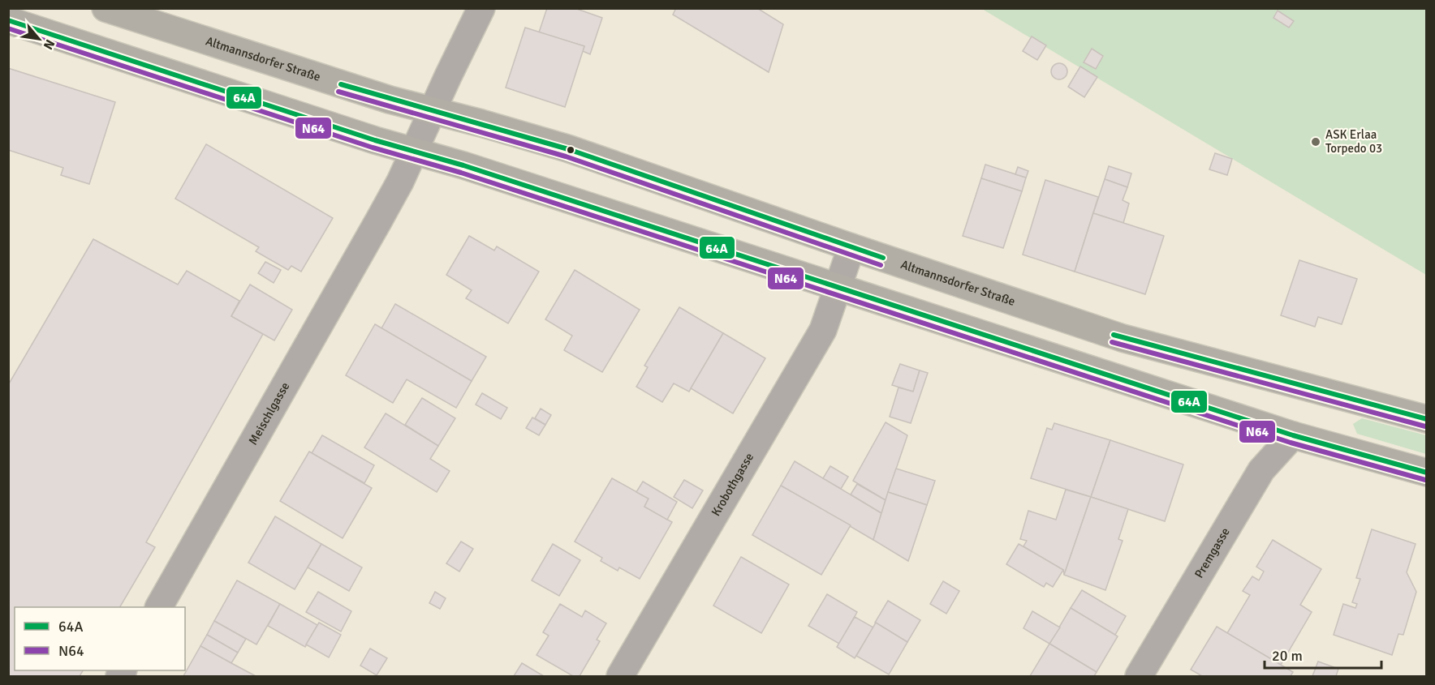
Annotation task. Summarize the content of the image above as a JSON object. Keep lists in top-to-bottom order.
{
  "streets": {
    "main road": ["Altmannsdorfer Straße"],
    "street": ["Meischlgasse", "Krobothgasse", "Premgasse"]
  },
  "crossings": [
    ["Altmannsdorfer Straße", "Meischlgasse"],
    ["Altmannsdorfer Straße", "Krobothgasse"]
  ],
  "places": ["ASK Erlaa Torpedo 03"],
  "lines": ["transit line 64A", "transit line N64"],
  "legend": ["64A", "N64"],
  "scale_bar": "20 m",
  "north": "bottom right"
}
